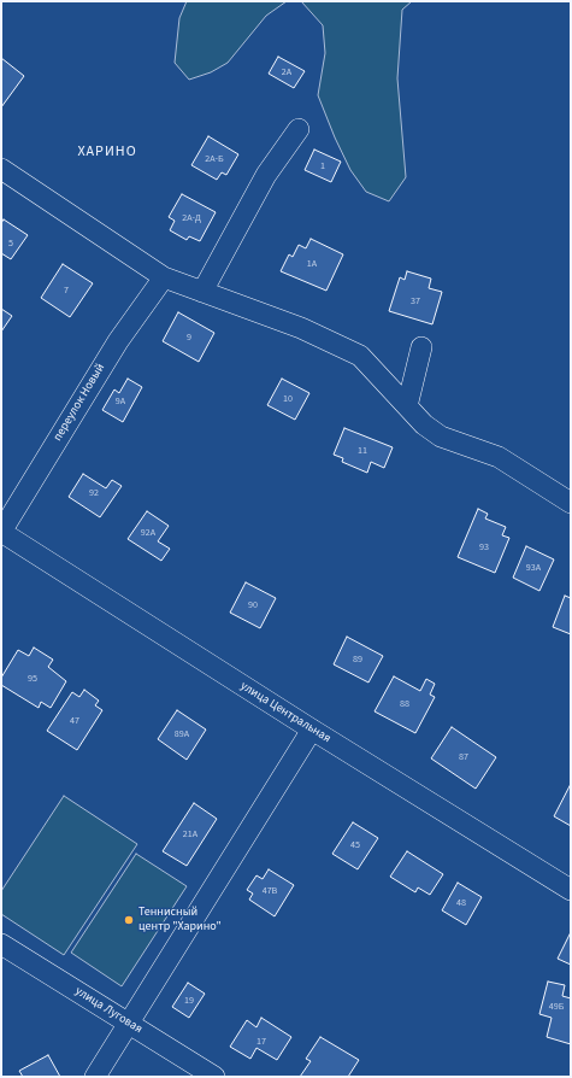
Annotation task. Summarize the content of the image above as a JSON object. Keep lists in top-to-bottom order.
{
  "streets": {
    "street": ["переулок Новый", "улица Центральная", "улица Луговая"]
  },
  "crossings": [
    ["переулок Новый", "улица Центральная"]
  ],
  "districts": ["ХАРИНО"],
  "places": ["Теннисный центр \"Харино\""],
  "house_numbers": [
    "2А",
    "2А-Б",
    "1",
    "2А-Д",
    "5",
    "1А",
    "7",
    "37",
    "9",
    "10",
    "9А",
    "11",
    "92",
    "92А",
    "93",
    "93А",
    "90",
    "89",
    "95",
    "88",
    "47",
    "89А",
    "87",
    "21А",
    "45",
    "47В",
    "48",
    "19",
    "49Б",
    "17"
  ]
}
